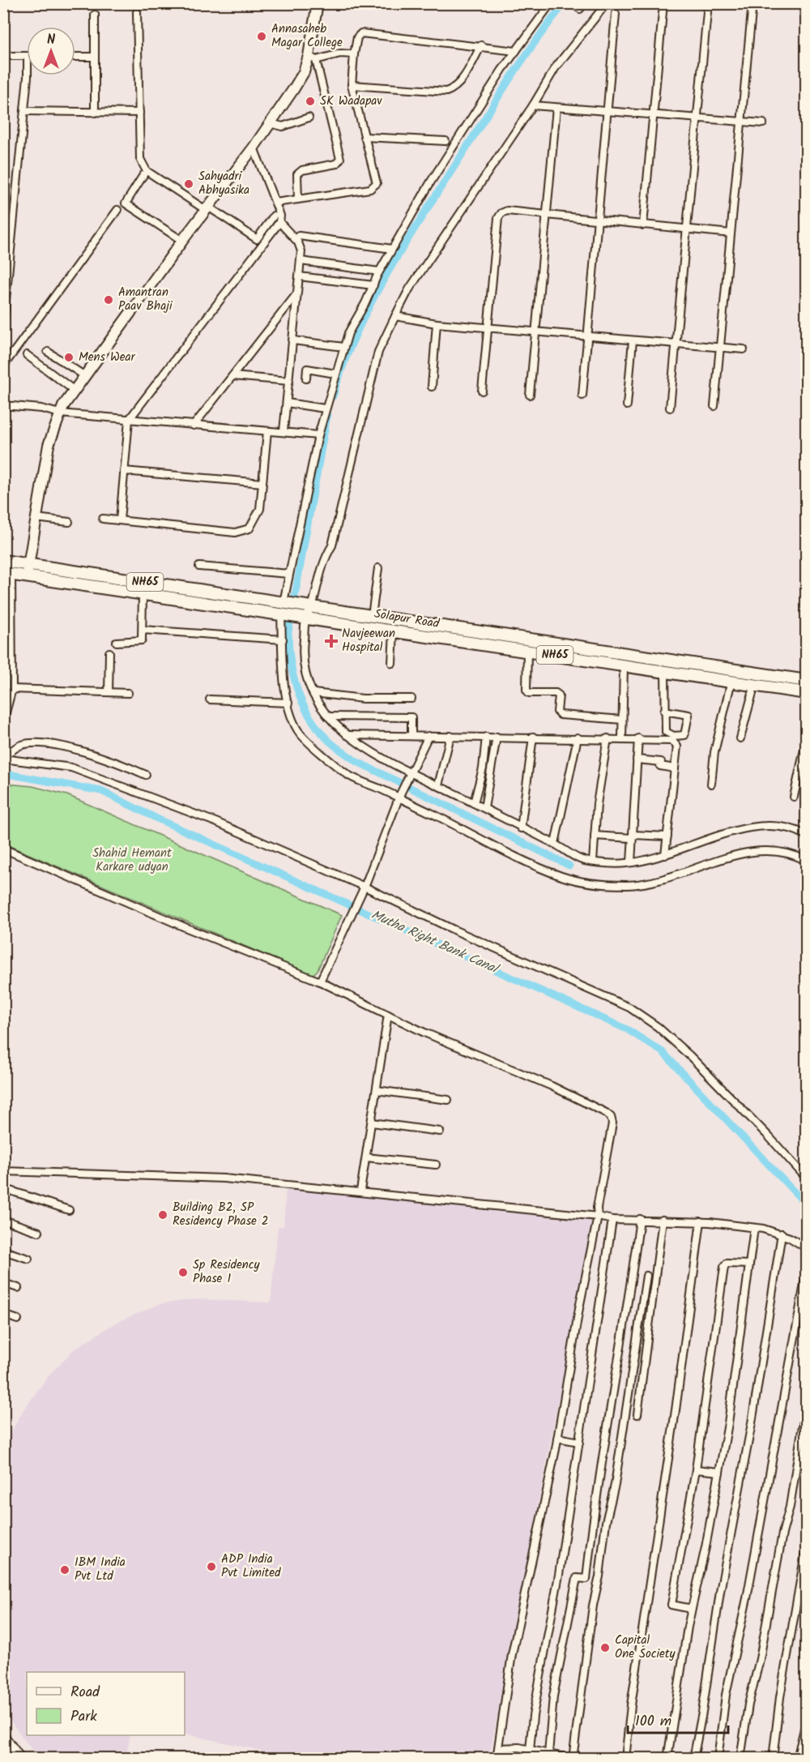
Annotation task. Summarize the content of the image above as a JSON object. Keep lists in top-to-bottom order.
{
  "streets": {
    "highway": ["NH65", "Solapur Road"]
  },
  "water": ["Mutha Right Bank Canal"],
  "parks": ["Shahid Hemant Karkare udyan"],
  "places": {
    "other": [
      "Annasaheb Magar College",
      "SK Wadapav",
      "Sahyadri Abhyasika",
      "Amantran Paav Bhaji",
      "Mens Wear",
      "Building B2, SP Residency Phase 2",
      "Sp Residency Phase 1",
      "ADP India Pvt Limited",
      "IBM India Pvt Ltd",
      "Capital One Society"
    ],
    "health": ["Navjeewan Hospital"]
  },
  "legend": ["Road", "Park"],
  "scale_bar": "100 m",
  "north": "top"
}
